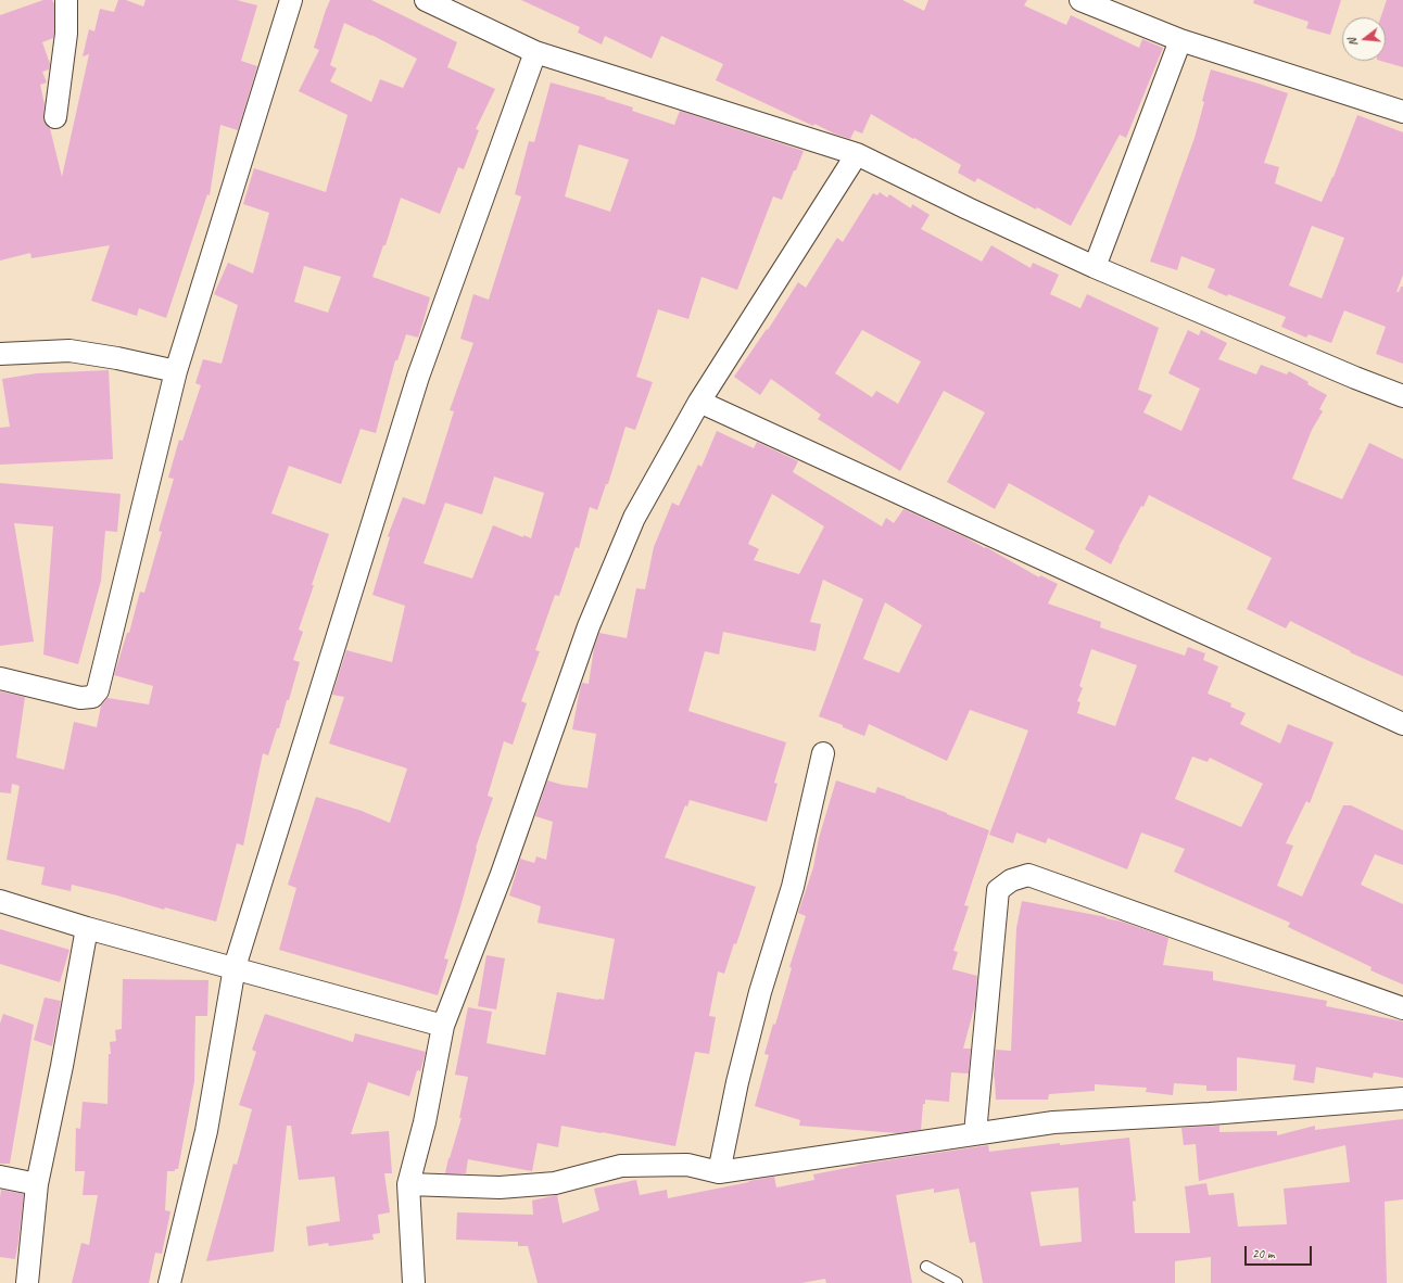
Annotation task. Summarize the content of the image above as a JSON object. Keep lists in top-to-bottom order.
{
  "scale_bar": "20 m",
  "north": "left"
}
